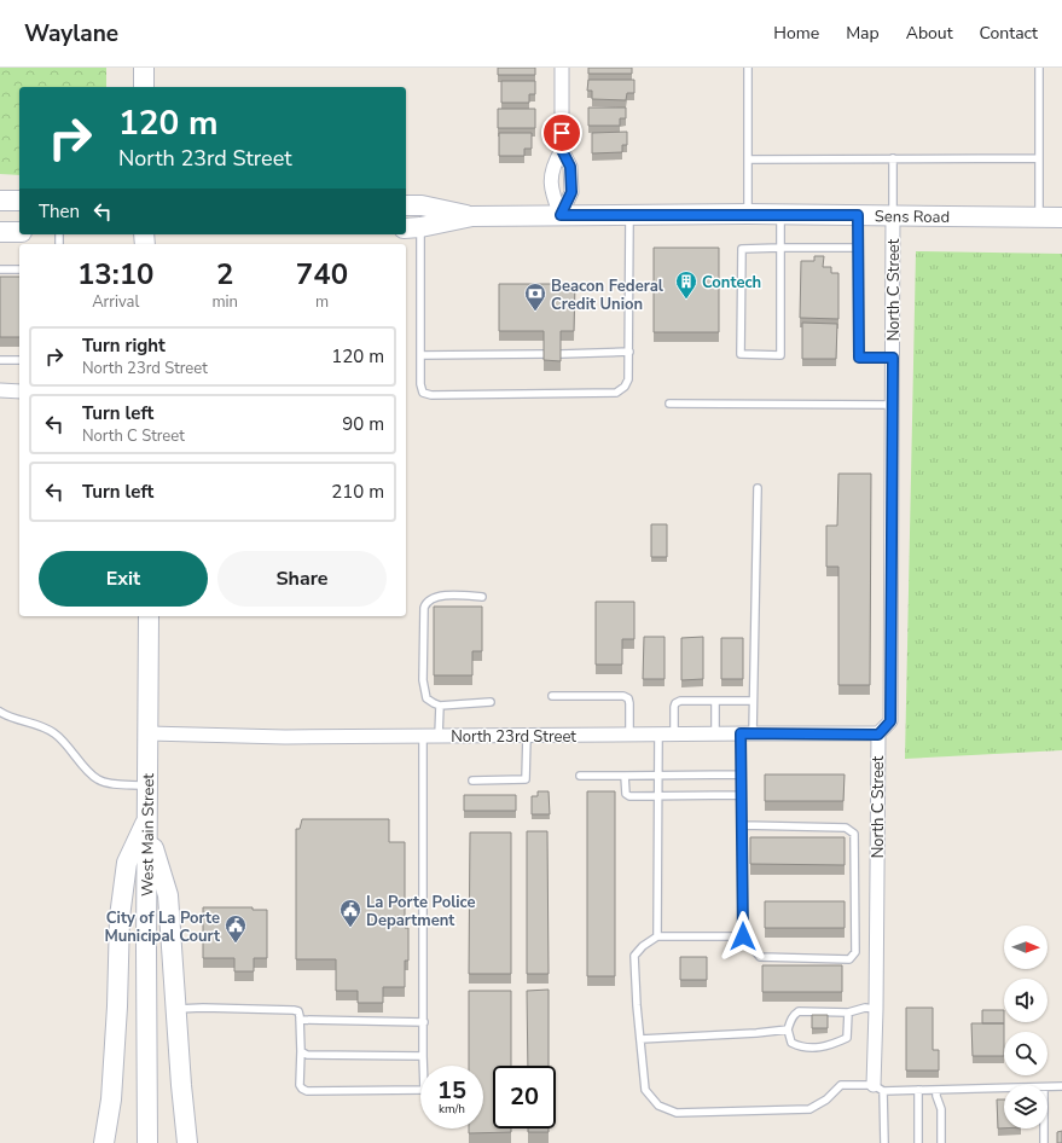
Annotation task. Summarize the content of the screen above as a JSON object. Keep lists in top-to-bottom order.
{
  "streets": {
    "main road": ["Sens Road", "West Main Street"],
    "street": ["North C Street", "North 23rd Street"]
  },
  "crossings": [
    ["Sens Road", "North C Street"],
    ["North C Street", "North 23rd Street"],
    ["North 23rd Street", "West Main Street"]
  ],
  "places": {
    "building": ["Contech"],
    "bank": ["Beacon Federal Credit Union"],
    "public building": ["La Porte Police Department", "City of La Porte Municipal Court"]
  },
  "north": "right",
  "page": {
    "header": "Waylane",
    "nav": [
      "Home",
      "Map",
      "About",
      "Contact"
    ],
    "turn": ["120 m", "North 23rd Street"],
    "then": "Then",
    "eta": [
      "13:10",
      "Arrival",
      "2",
      "min",
      "740",
      "m"
    ],
    "list": [
      {
        "name": "Turn right",
        "note": "North 23rd Street",
        "value": "120 m"
      },
      {
        "name": "Turn left",
        "note": "North C Street",
        "value": "90 m"
      },
      {
        "name": "Turn left",
        "value": "210 m"
      }
    ],
    "buttons": ["Exit", "Share"],
    "speed": "15 km/h",
    "limit": "20"
  }
}
